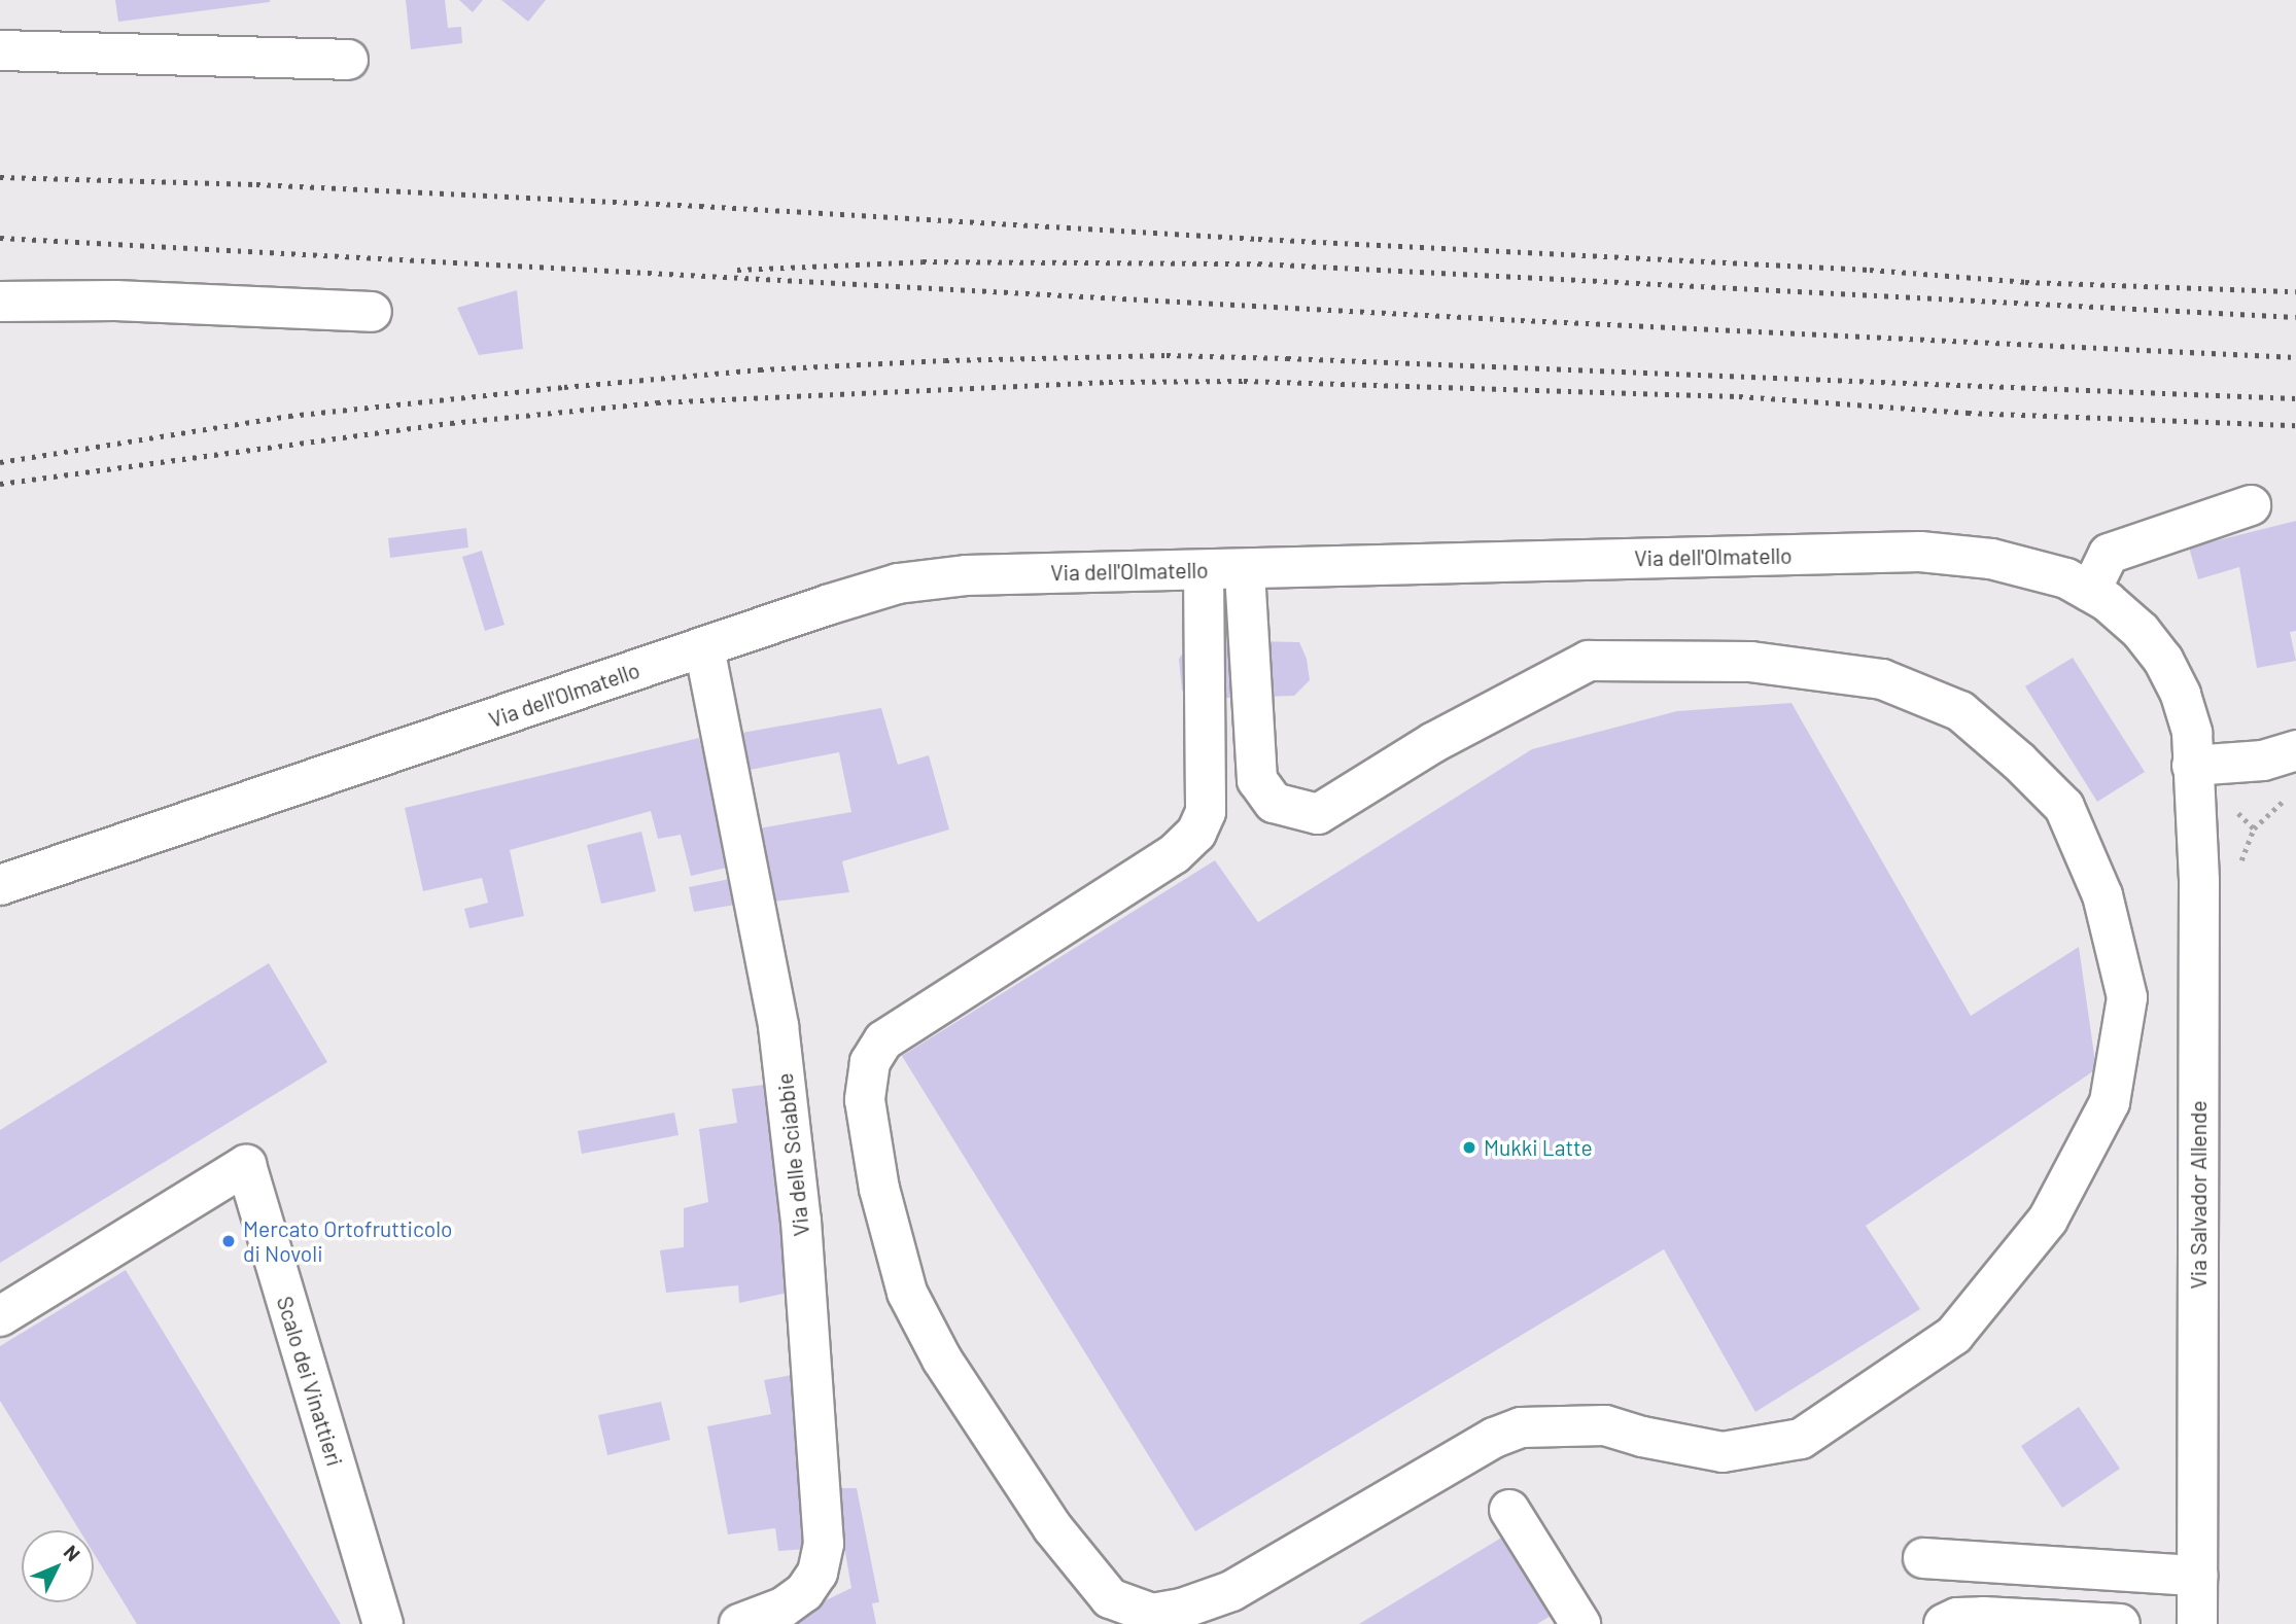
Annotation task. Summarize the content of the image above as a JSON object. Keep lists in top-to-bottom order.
{
  "streets": {
    "street": [
      "Via dell'Olmatello",
      "Via delle Sciabbie",
      "Via Salvador Allende",
      "Scalo dei Vinattieri"
    ]
  },
  "crossings": [
    ["Via dell'Olmatello", "Via delle Sciabbie"],
    ["Via dell'Olmatello", "Via Salvador Allende"]
  ],
  "places": ["Mukki Latte", "Mercato Ortofrutticolo di Novoli"],
  "north": "top right"
}
